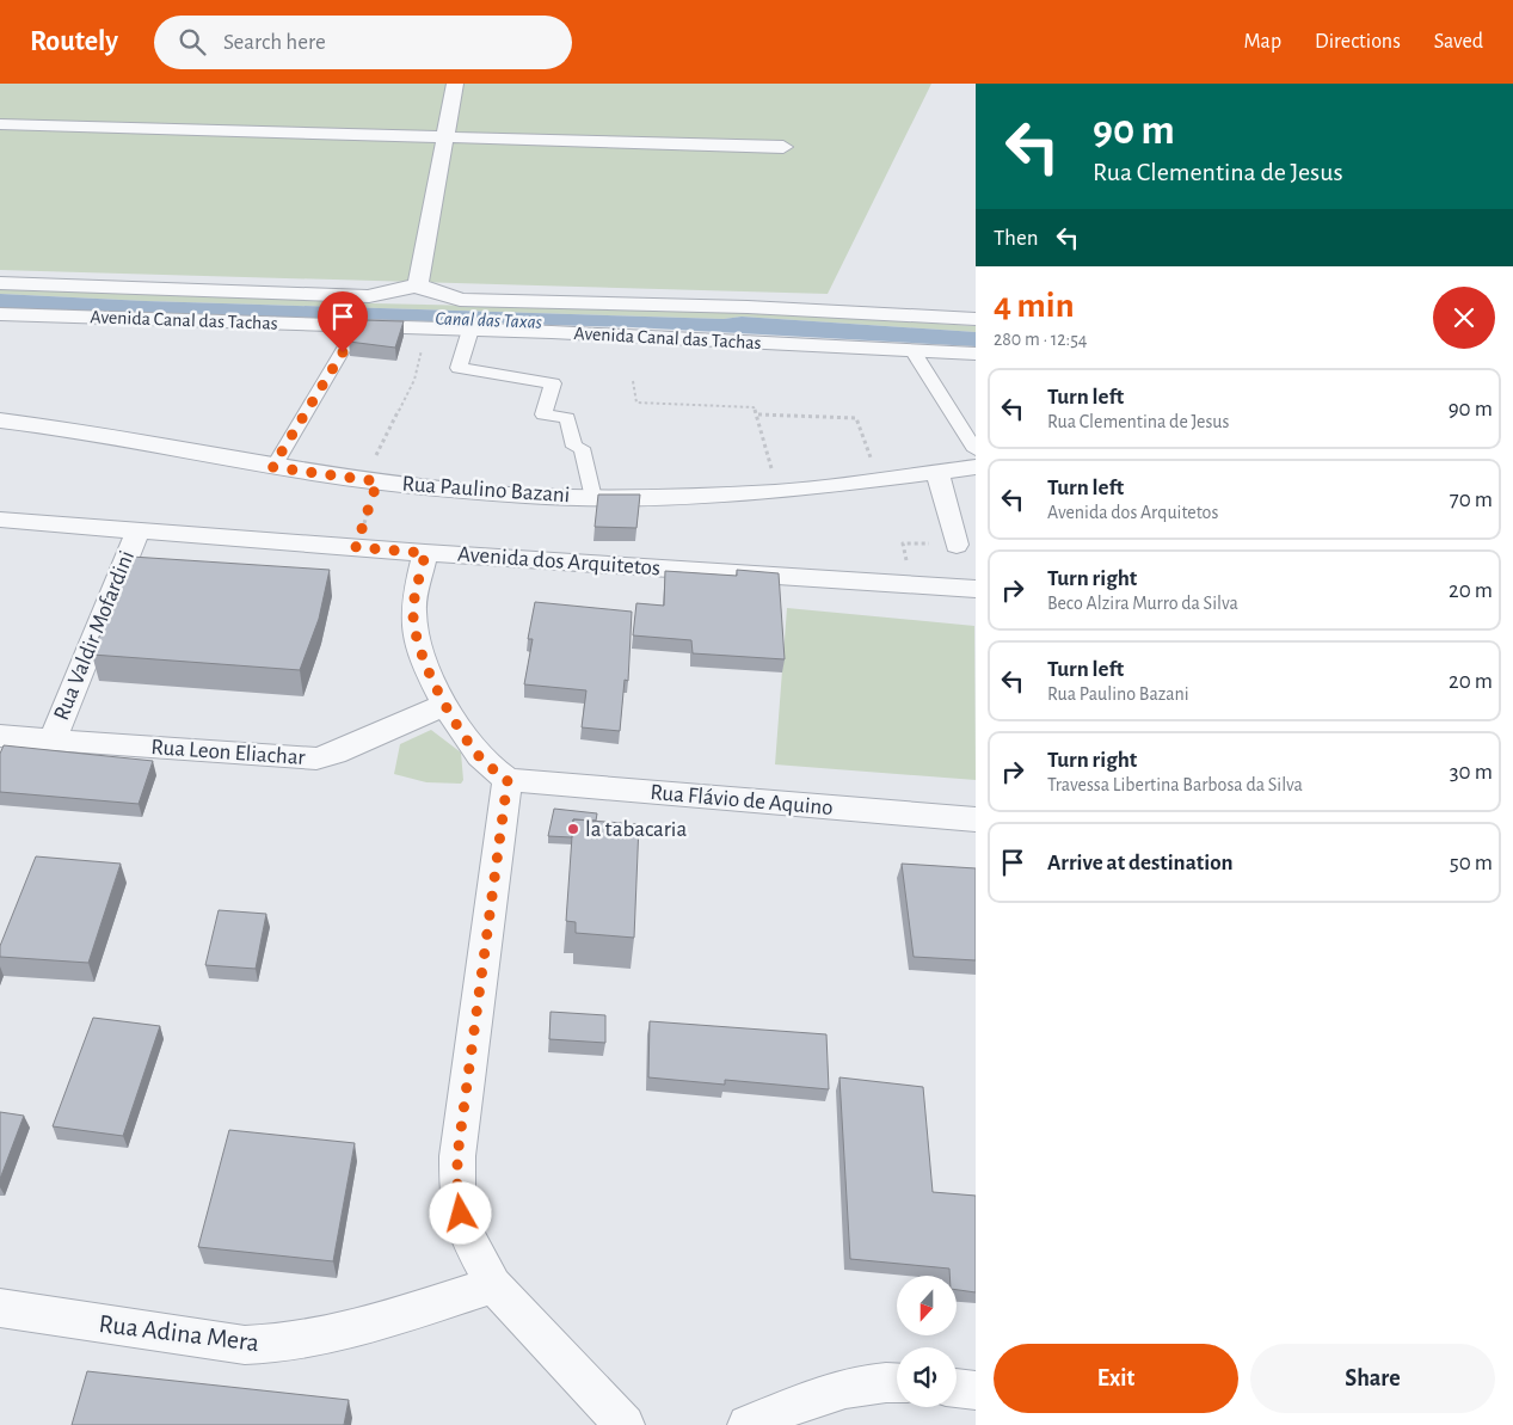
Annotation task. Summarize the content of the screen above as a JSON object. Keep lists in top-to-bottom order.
{
  "streets": {
    "street": [
      "Avenida Canal das Tachas",
      "Rua Paulino Bazani",
      "Avenida dos Arquitetos",
      "Rua Valdir Mofardini",
      "Rua Leon Eliachar",
      "Rua Flávio de Aquino",
      "Rua Adina Mera"
    ]
  },
  "crossings": [
    ["Avenida dos Arquitetos", "Rua Valdir Mofardini"],
    ["Rua Valdir Mofardini", "Rua Leon Eliachar"]
  ],
  "water": ["Canal das Taxas"],
  "places": ["la tabacaria"],
  "north": "bottom",
  "page": {
    "header": "Routely",
    "search": "Search here",
    "nav": ["Map", "Directions", "Saved"],
    "turn": ["90 m", "Rua Clementina de Jesus"],
    "then": "Then",
    "heading": ["4 min", "280 m · 12:54"],
    "list": [
      {
        "name": "Turn left",
        "note": "Rua Clementina de Jesus",
        "value": "90 m"
      },
      {
        "name": "Turn left",
        "note": "Avenida dos Arquitetos",
        "value": "70 m"
      },
      {
        "name": "Turn right",
        "note": "Beco Alzira Murro da Silva",
        "value": "20 m"
      },
      {
        "name": "Turn left",
        "note": "Rua Paulino Bazani",
        "value": "20 m"
      },
      {
        "name": "Turn right",
        "note": "Travessa Libertina Barbosa da Silva",
        "value": "30 m"
      },
      {
        "name": "Arrive at destination",
        "value": "50 m"
      }
    ],
    "buttons": ["Exit", "Share"]
  }
}
